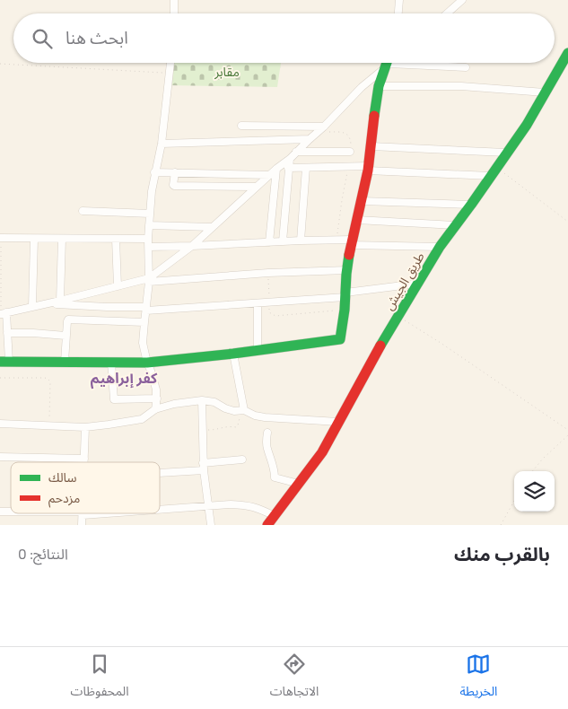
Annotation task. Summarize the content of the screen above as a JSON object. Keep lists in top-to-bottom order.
{
  "streets": {
    "street": ["طريق الجيش"]
  },
  "districts": ["كفر إبراهيم"],
  "parks": ["مقابر"],
  "legend": ["سالك", "مزدحم"],
  "page": {
    "search": "ابحث هنا",
    "heading": ["بالقرب منك", "النتائج: 0"],
    "nav": ["الخريطة", "الاتجاهات", "المحفوظات"]
  }
}
